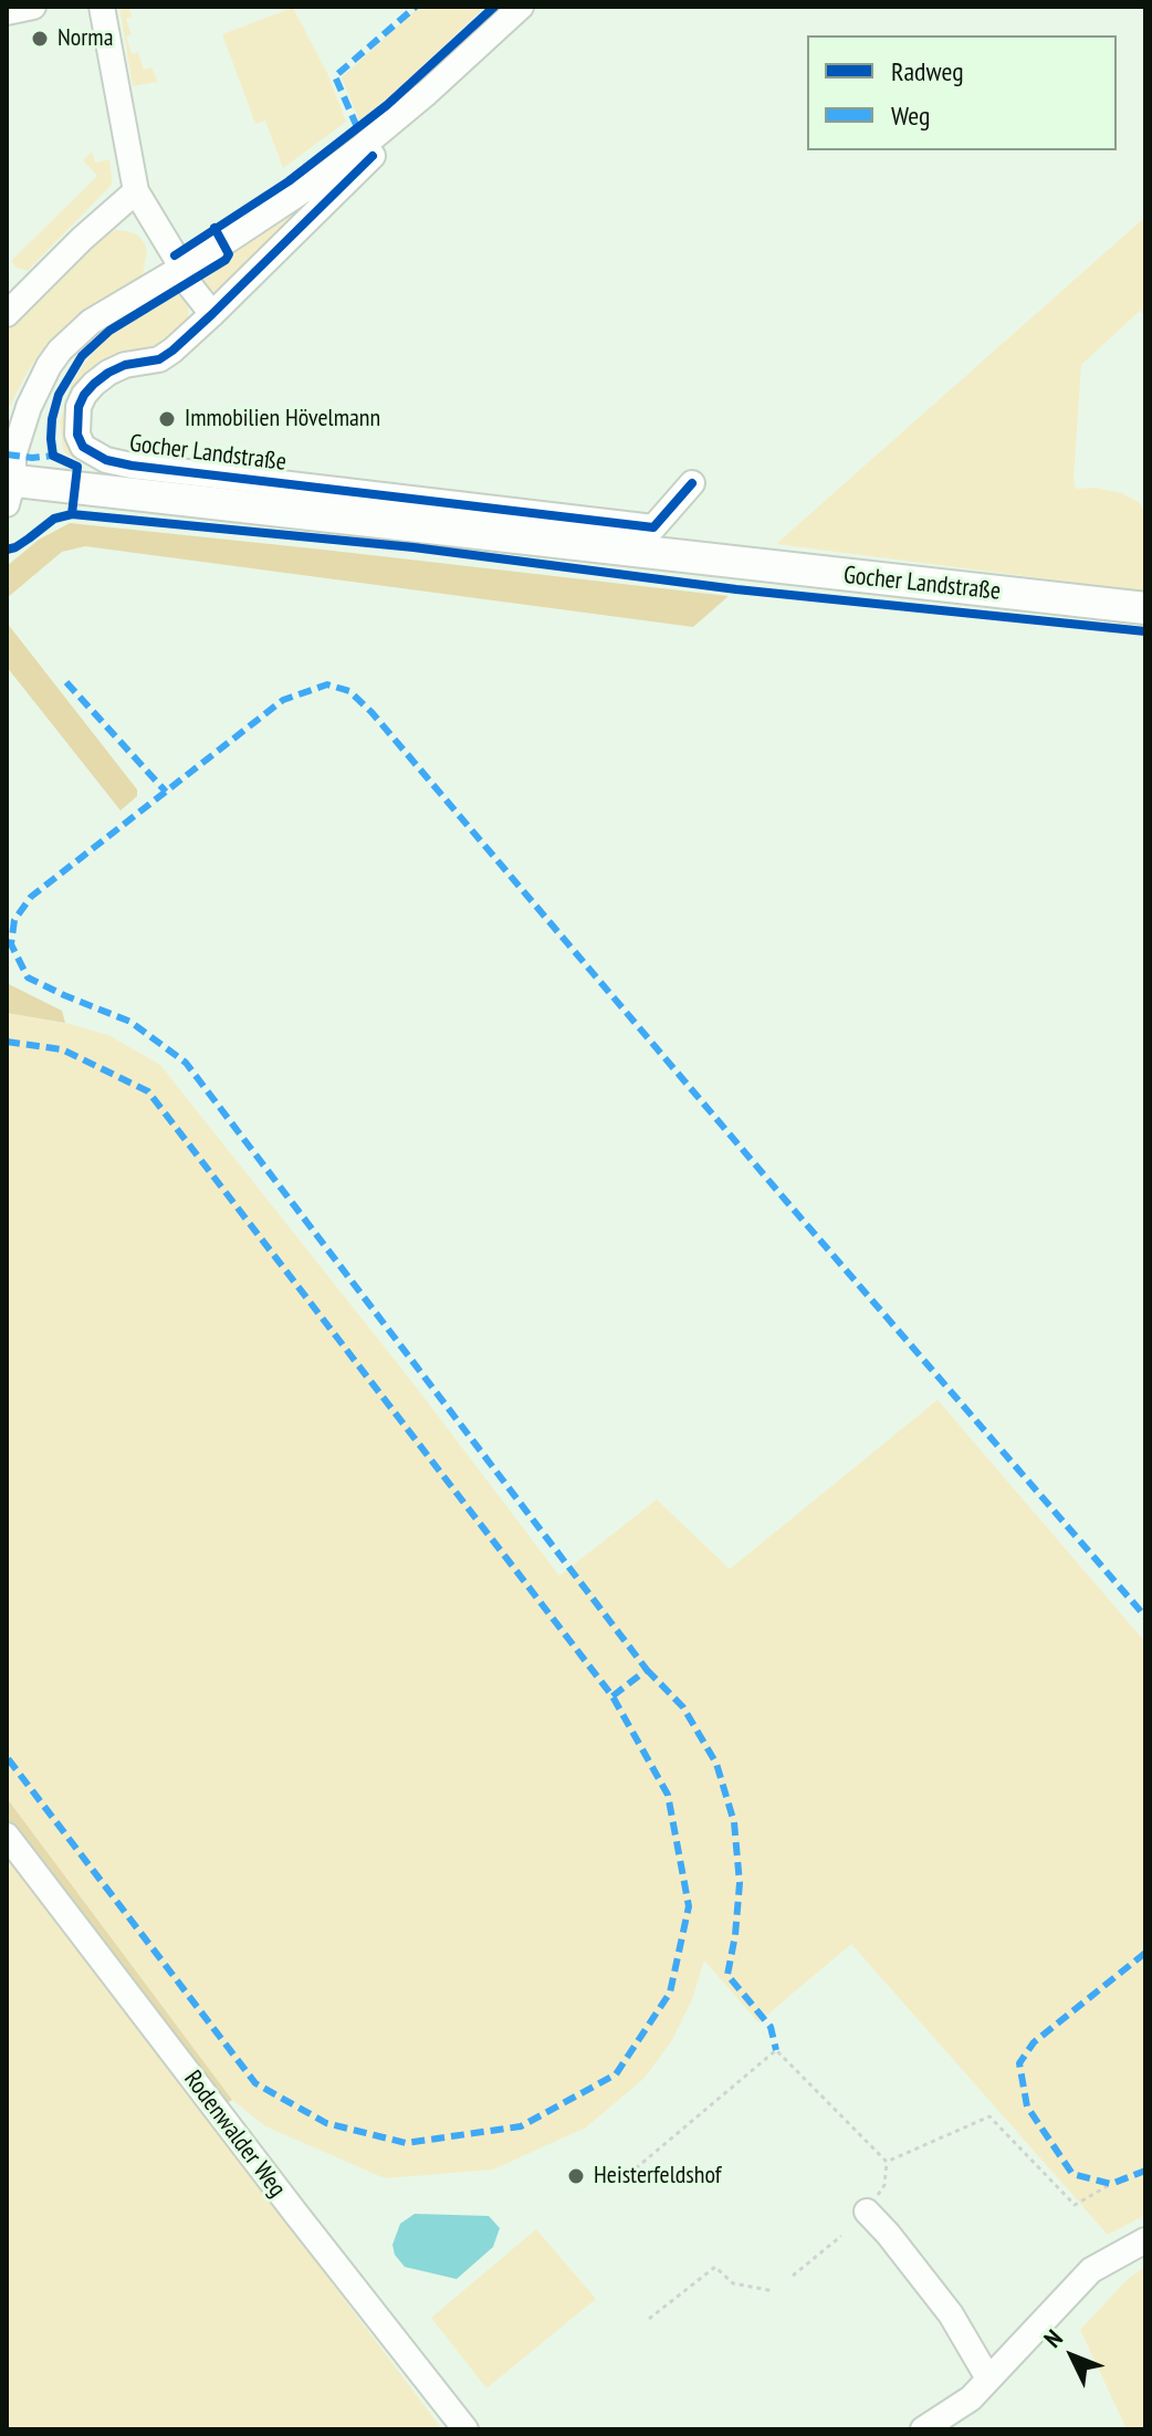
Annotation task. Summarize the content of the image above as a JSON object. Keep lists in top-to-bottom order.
{
  "streets": {
    "main road": ["Gocher Landstraße"],
    "street": ["Rodenwalder Weg"]
  },
  "places": ["Norma", "Immobilien Hövelmann", "Heisterfeldshof"],
  "legend": ["Radweg", "Weg"],
  "north": "top left"
}
